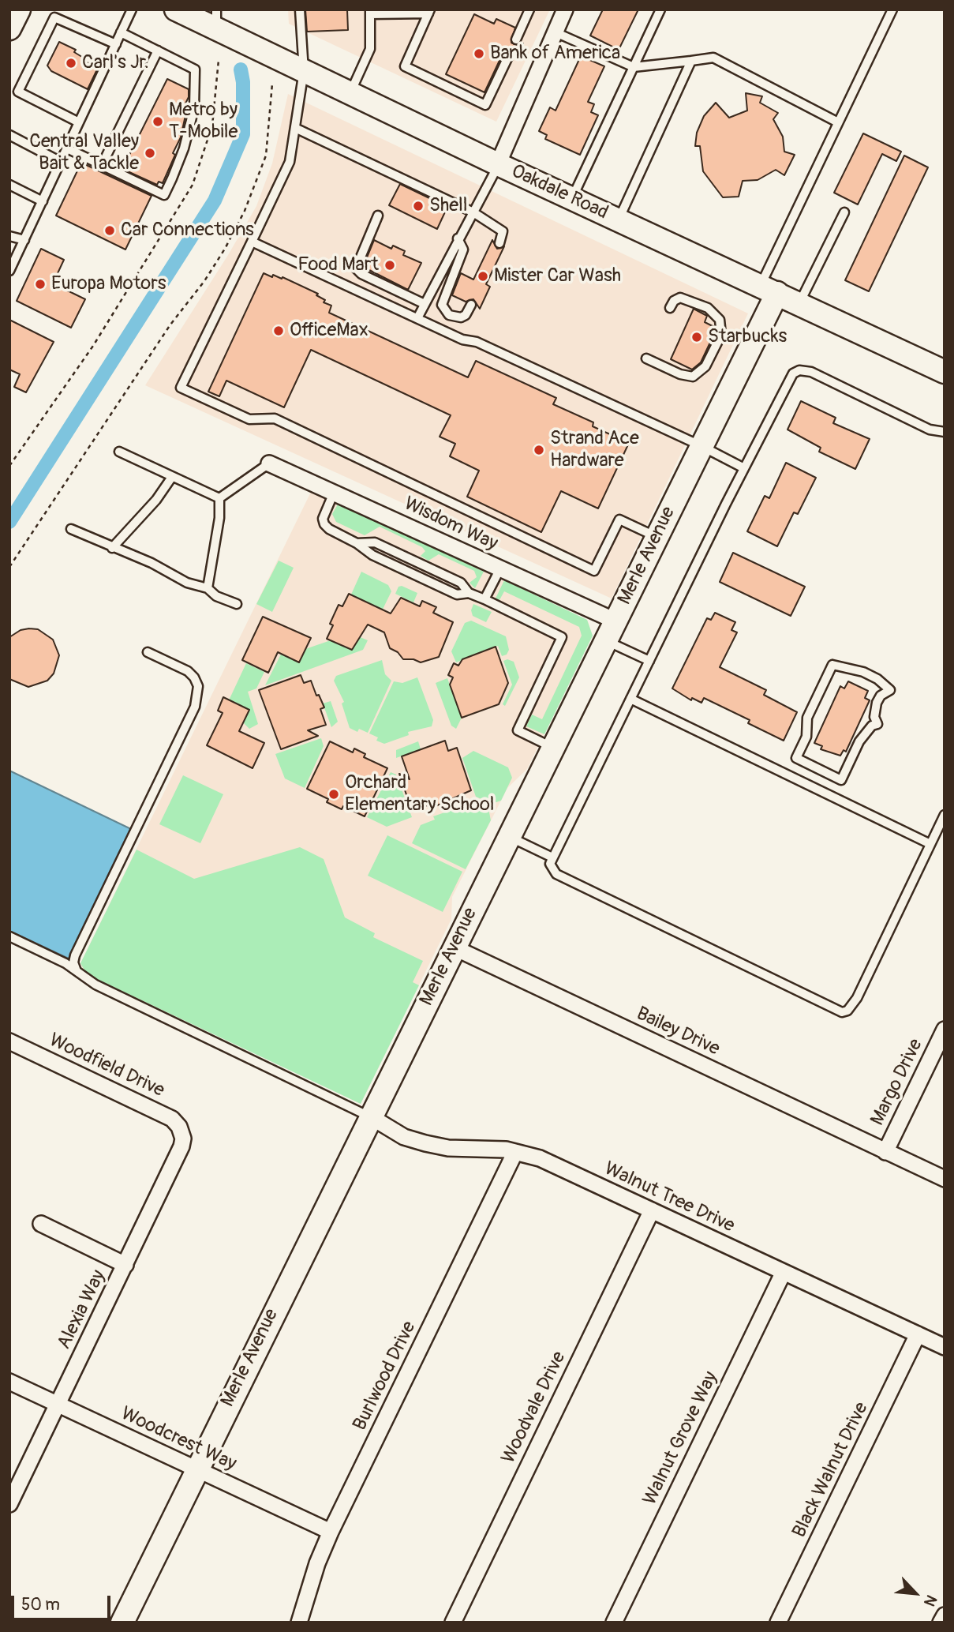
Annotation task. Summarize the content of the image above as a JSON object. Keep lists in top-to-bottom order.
{
  "streets": {
    "street": [
      "Oakdale Road",
      "Wisdom Way",
      "Merle Avenue",
      "Bailey Drive",
      "Woodfield Drive",
      "Margo Drive",
      "Walnut Tree Drive",
      "Alexia Way",
      "Burlwood Drive",
      "Woodvale Drive",
      "Walnut Grove Way",
      "Woodcrest Way",
      "Black Walnut Drive"
    ]
  },
  "crossings": [
    ["Oakdale Road", "Merle Avenue"],
    ["Wisdom Way", "Merle Avenue"],
    ["Merle Avenue", "Bailey Drive"],
    ["Merle Avenue", "Walnut Tree Drive"],
    ["Merle Avenue", "Woodcrest Way"],
    ["Bailey Drive", "Margo Drive"],
    ["Woodfield Drive", "Alexia Way"],
    ["Walnut Tree Drive", "Burlwood Drive"],
    ["Walnut Tree Drive", "Woodvale Drive"],
    ["Walnut Tree Drive", "Walnut Grove Way"],
    ["Walnut Tree Drive", "Black Walnut Drive"],
    ["Alexia Way", "Woodcrest Way"],
    ["Burlwood Drive", "Woodcrest Way"]
  ],
  "places": [
    "Bank of America",
    "Carl's Jr.",
    "Metro by T-Mobile",
    "Central Valley Bait & Tackle",
    "Shell",
    "Car Connections",
    "Food Mart",
    "Mister Car Wash",
    "Europa Motors",
    "OfficeMax",
    "Starbucks",
    "Strand Ace Hardware",
    "Orchard Elementary School"
  ],
  "scale_bar": "50 m",
  "north": "bottom right"
}
